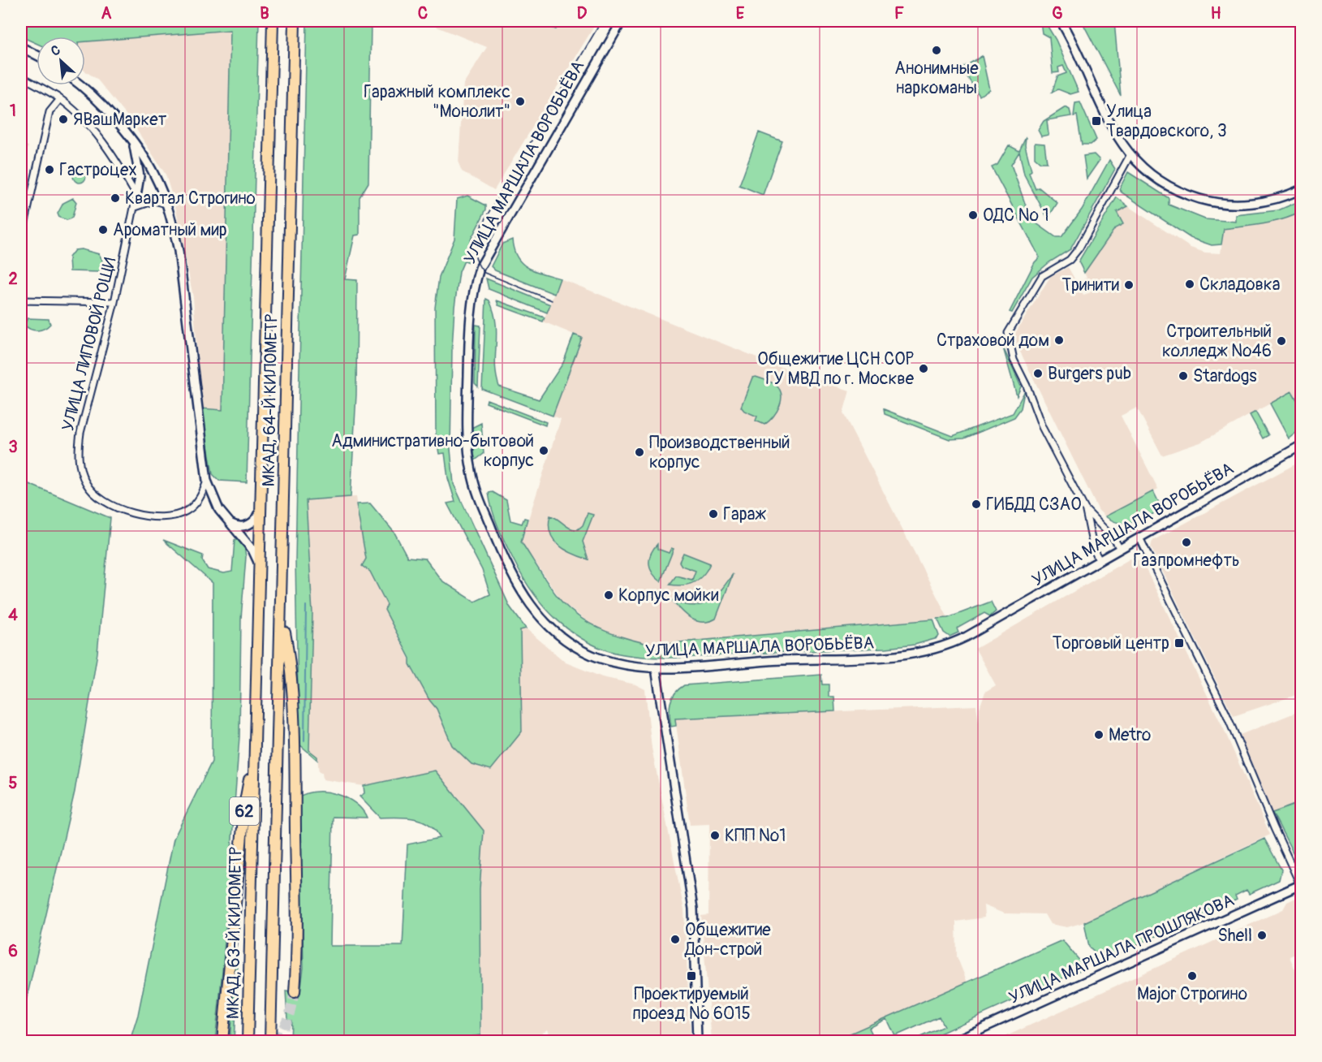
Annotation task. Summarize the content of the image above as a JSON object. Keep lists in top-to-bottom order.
{
  "streets": {
    "highway": ["МКАД, 64-Й КИЛОМЕТР", "62", "МКАД, 63-Й КИЛОМЕТР"],
    "street": ["УЛИЦА МАРШАЛА ВОРОБЬЁВА", "УЛИЦА ЛИПОВОЙ РОЩИ", "УЛИЦА МАРШАЛА ПРОШЛЯКОВА"]
  },
  "crossings": [
    ["МКАД, 64-Й КИЛОМЕТР", "МКАД, 63-Й КИЛОМЕТР"],
    ["62", "МКАД, 63-Й КИЛОМЕТР"]
  ],
  "places": {
    "other": [
      "Анонимные наркоманы",
      "Гаражный комплекс \"Монолит\"",
      "ЯВашМаркет",
      "Гастроцех",
      "Квартал Строгино",
      "ОДС № 1",
      "Ароматный мир",
      "Складовка",
      "Тринити",
      "Страховой дом",
      "Строительный колледж №46",
      "Общежитие ЦСН СОР ГУ МВД по г. Москве",
      "Burgers pub",
      "Stardogs",
      "Административно-бытовой корпус",
      "Производственный корпус",
      "ГИБДД СЗАО",
      "Гараж",
      "Газпромнефть",
      "Корпус мойки",
      "Metro",
      "КПП №1",
      "Shell",
      "Общежитие Дон-строй",
      "Major Строгино"
    ],
    "transit": ["Улица Твардовского, 3", "Торговый центр", "Проектируемый проезд № 6015"]
  },
  "north": "top left",
  "grid": {
    "columns": [
      "A",
      "B",
      "C",
      "D",
      "E",
      "F",
      "G",
      "H"
    ],
    "rows": [
      "1",
      "2",
      "3",
      "4",
      "5",
      "6"
    ]
  }
}
